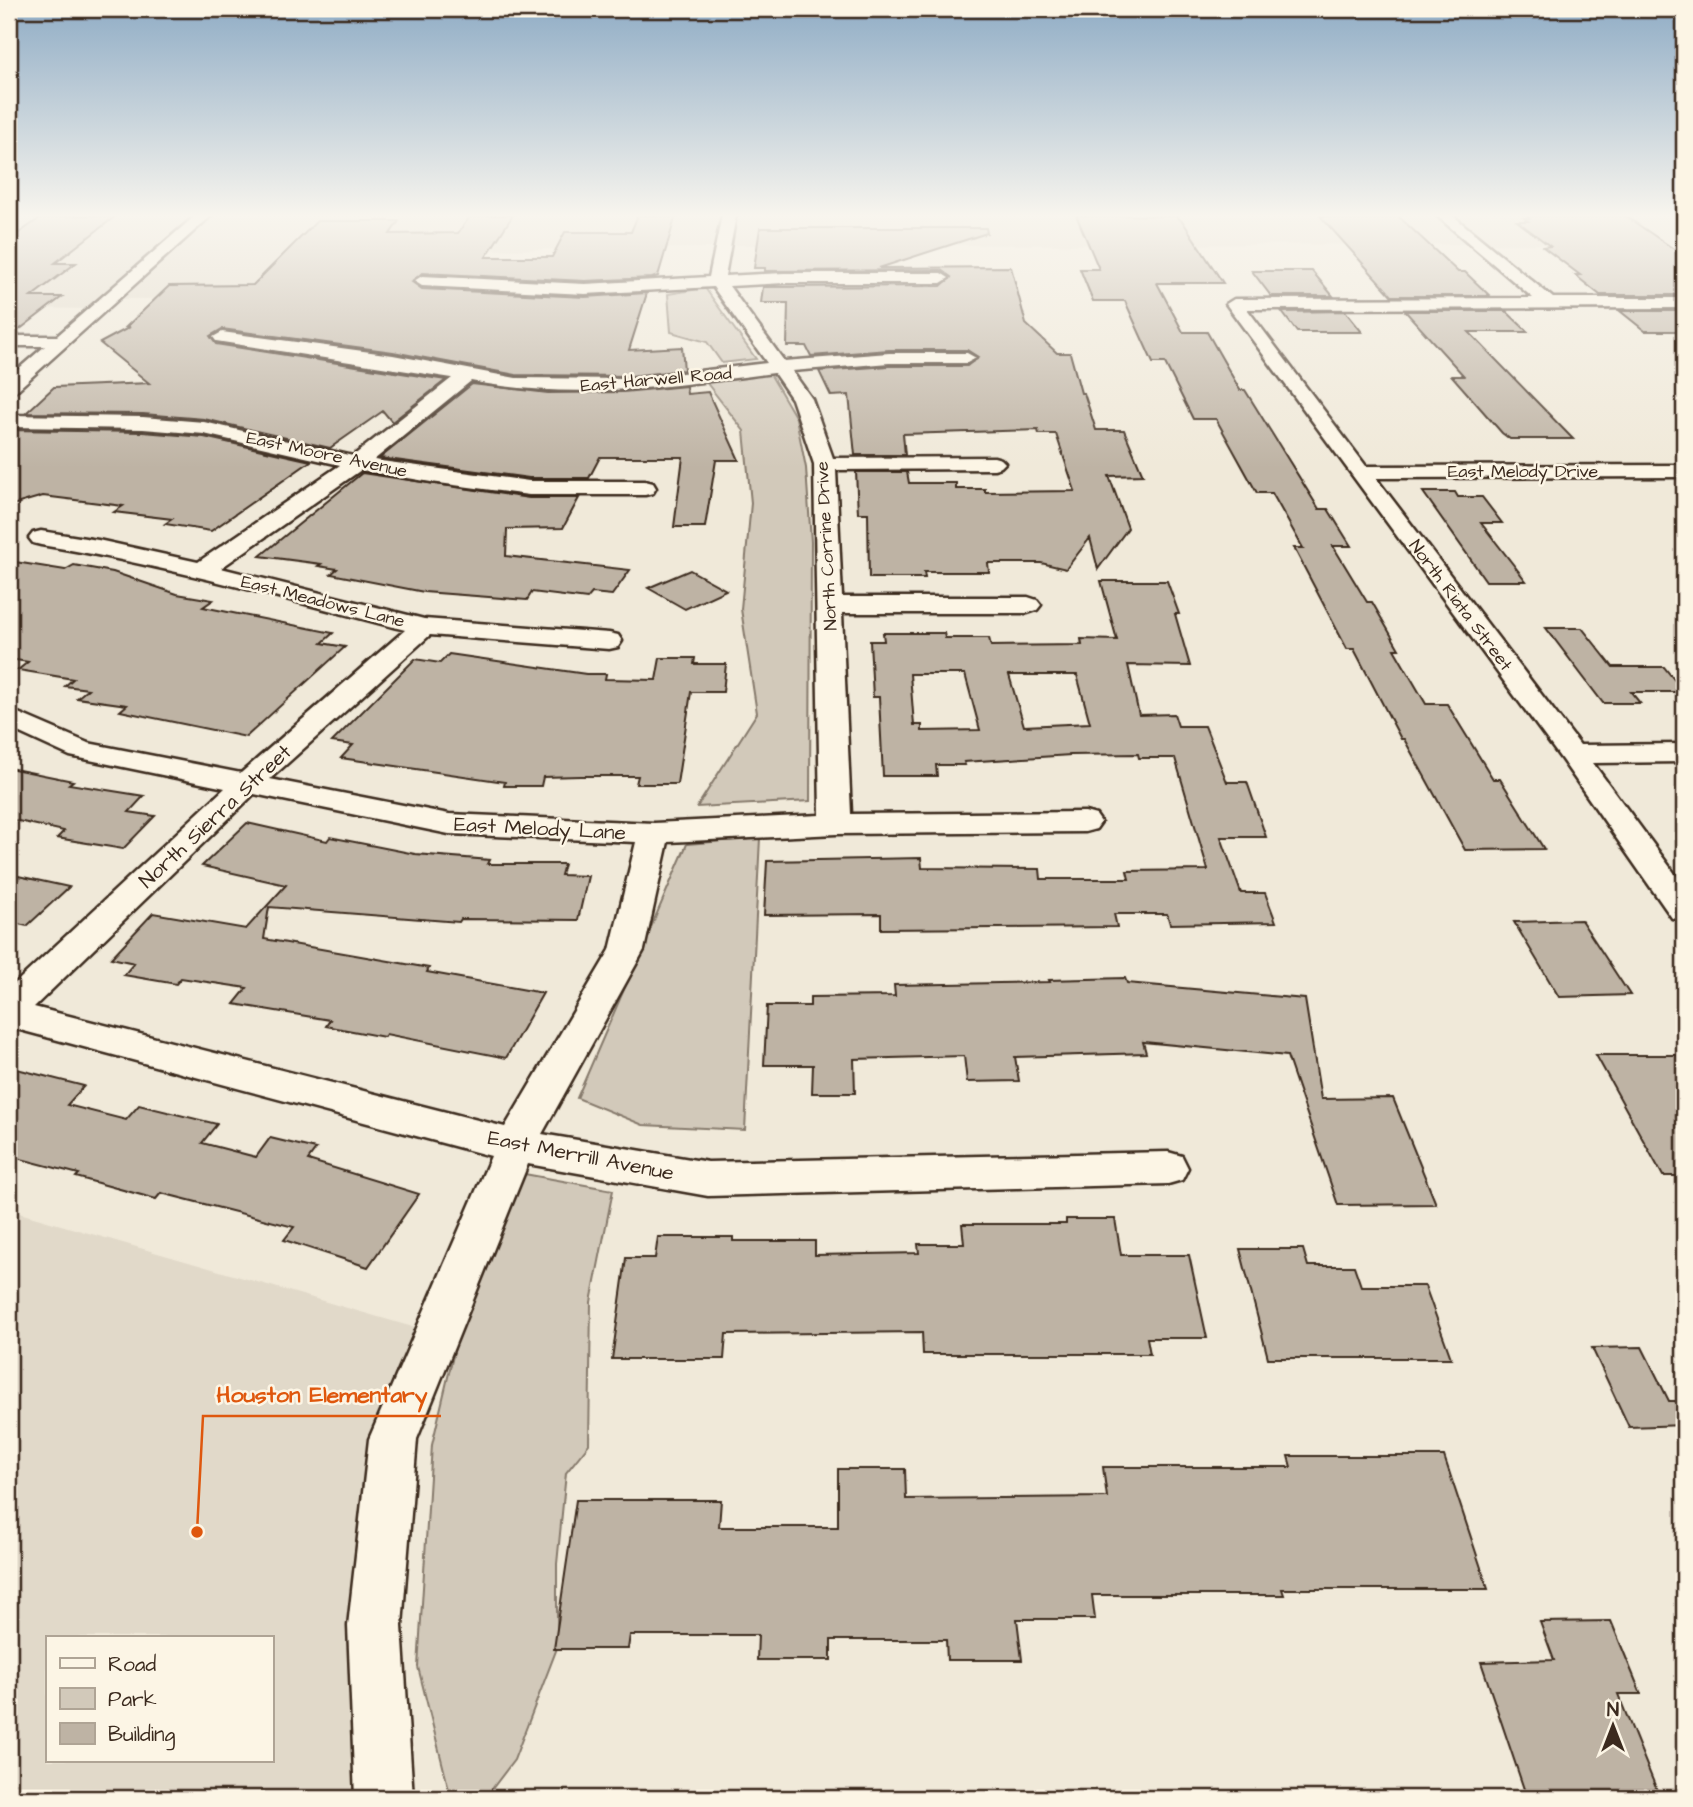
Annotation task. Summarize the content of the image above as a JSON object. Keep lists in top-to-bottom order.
{
  "streets": {
    "street": [
      "East Harwell Road",
      "East Moore Avenue",
      "East Melody Drive",
      "North Corrine Drive",
      "East Meadows Lane",
      "North Riata Street",
      "North Sierra Street",
      "East Melody Lane",
      "East Merrill Avenue"
    ]
  },
  "crossings": [
    ["East Harwell Road", "North Corrine Drive"],
    ["East Melody Drive", "North Riata Street"],
    ["North Corrine Drive", "East Melody Lane"],
    ["East Meadows Lane", "North Sierra Street"],
    ["North Sierra Street", "East Melody Lane"],
    ["North Sierra Street", "East Merrill Avenue"]
  ],
  "places": ["Houston Elementary"],
  "legend": ["Road", "Park", "Building"],
  "north": "top"
}
